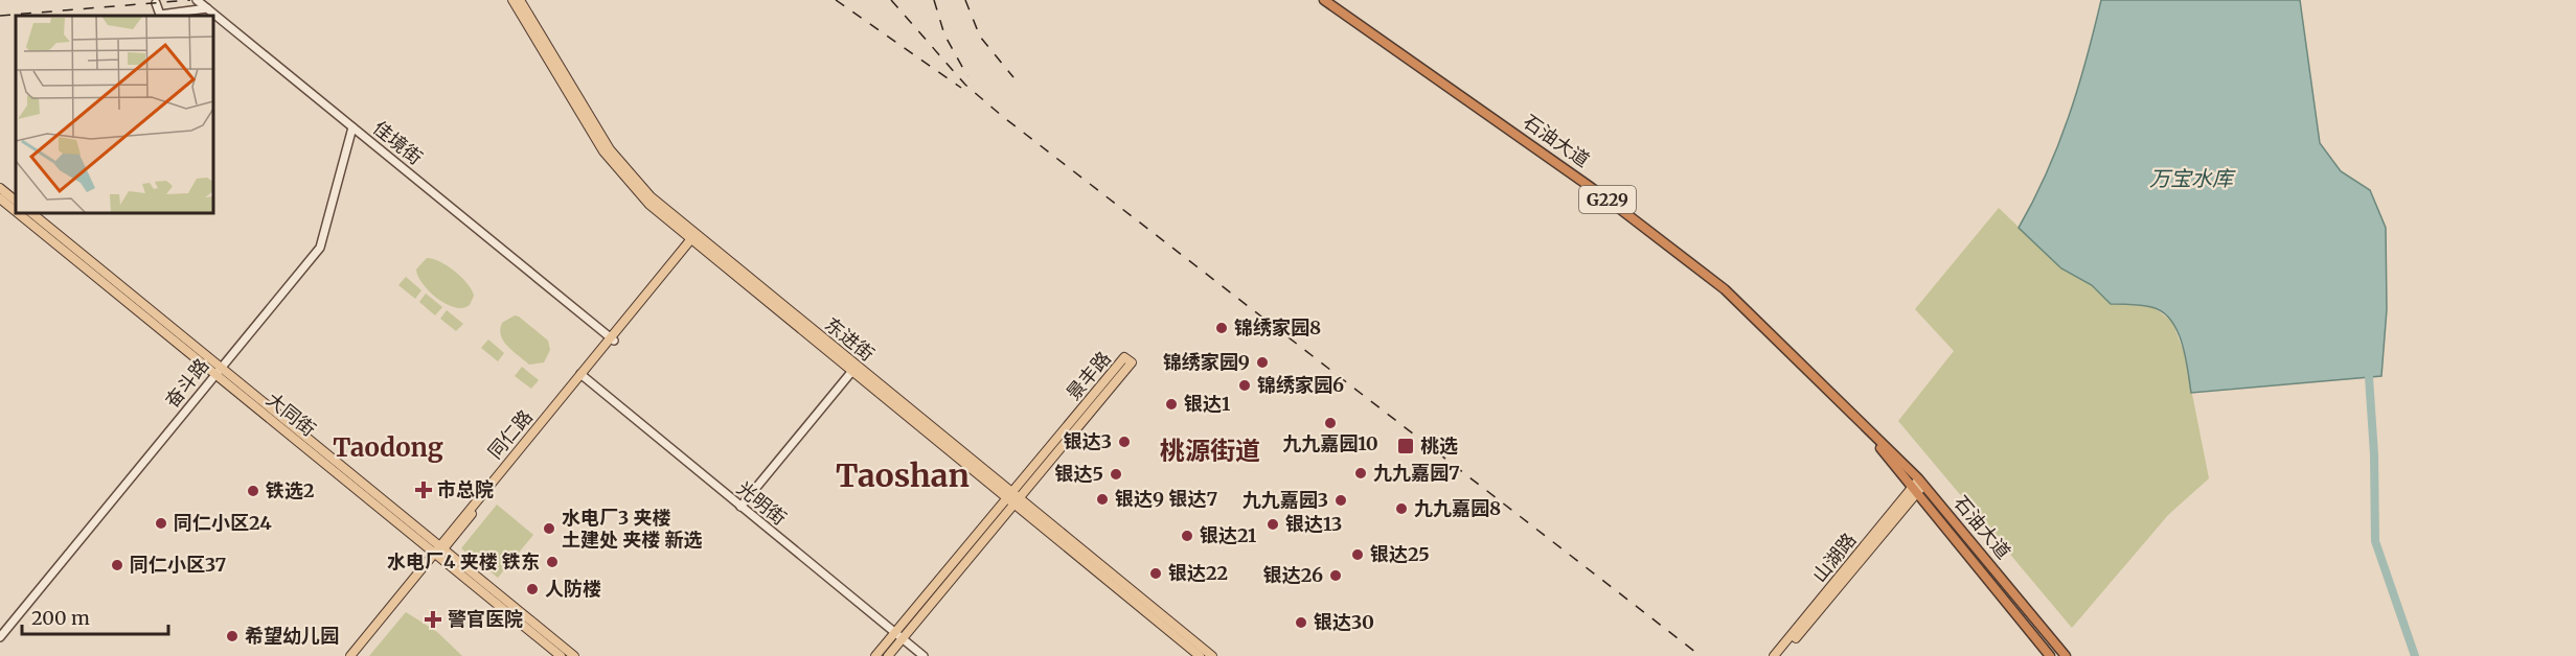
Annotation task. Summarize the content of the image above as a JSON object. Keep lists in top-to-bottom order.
{
  "streets": {
    "highway": ["石油大道", "G229"],
    "main road": [
      "东进街",
      "景丰路",
      "大同街",
      "同仁路",
      "山湖路"
    ],
    "street": ["佳境街", "奋斗路", "光明街"]
  },
  "crossings": [
    ["石油大道", "山湖路"],
    ["佳境街", "奋斗路"],
    ["佳境街", "同仁路"],
    ["东进街", "景丰路"],
    ["东进街", "同仁路"],
    ["景丰路", "光明街"],
    ["奋斗路", "大同街"],
    ["大同街", "同仁路"],
    ["同仁路", "光明街"]
  ],
  "districts": ["Taodong", "桃源街道", "Taoshan"],
  "water": ["万宝水库"],
  "places": {
    "other": [
      "锦绣家园8",
      "锦绣家园9",
      "锦绣家园6",
      "银达1",
      "九九嘉园10",
      "银达3",
      "九九嘉园7",
      "银达5",
      "铁选2",
      "银达9 银达7",
      "九九嘉园3",
      "九九嘉园8",
      "同仁小区24",
      "银达13",
      "水电厂3 夹楼 土建处 夹楼 新选",
      "银达21",
      "银达25",
      "水电厂4 夹楼 铁东",
      "同仁小区37",
      "银达22",
      "银达26",
      "人防楼",
      "银达30",
      "希望幼儿园"
    ],
    "transit": ["桃选"],
    "health": ["市总院", "警官医院"]
  },
  "scale_bar": "200 m"
}
